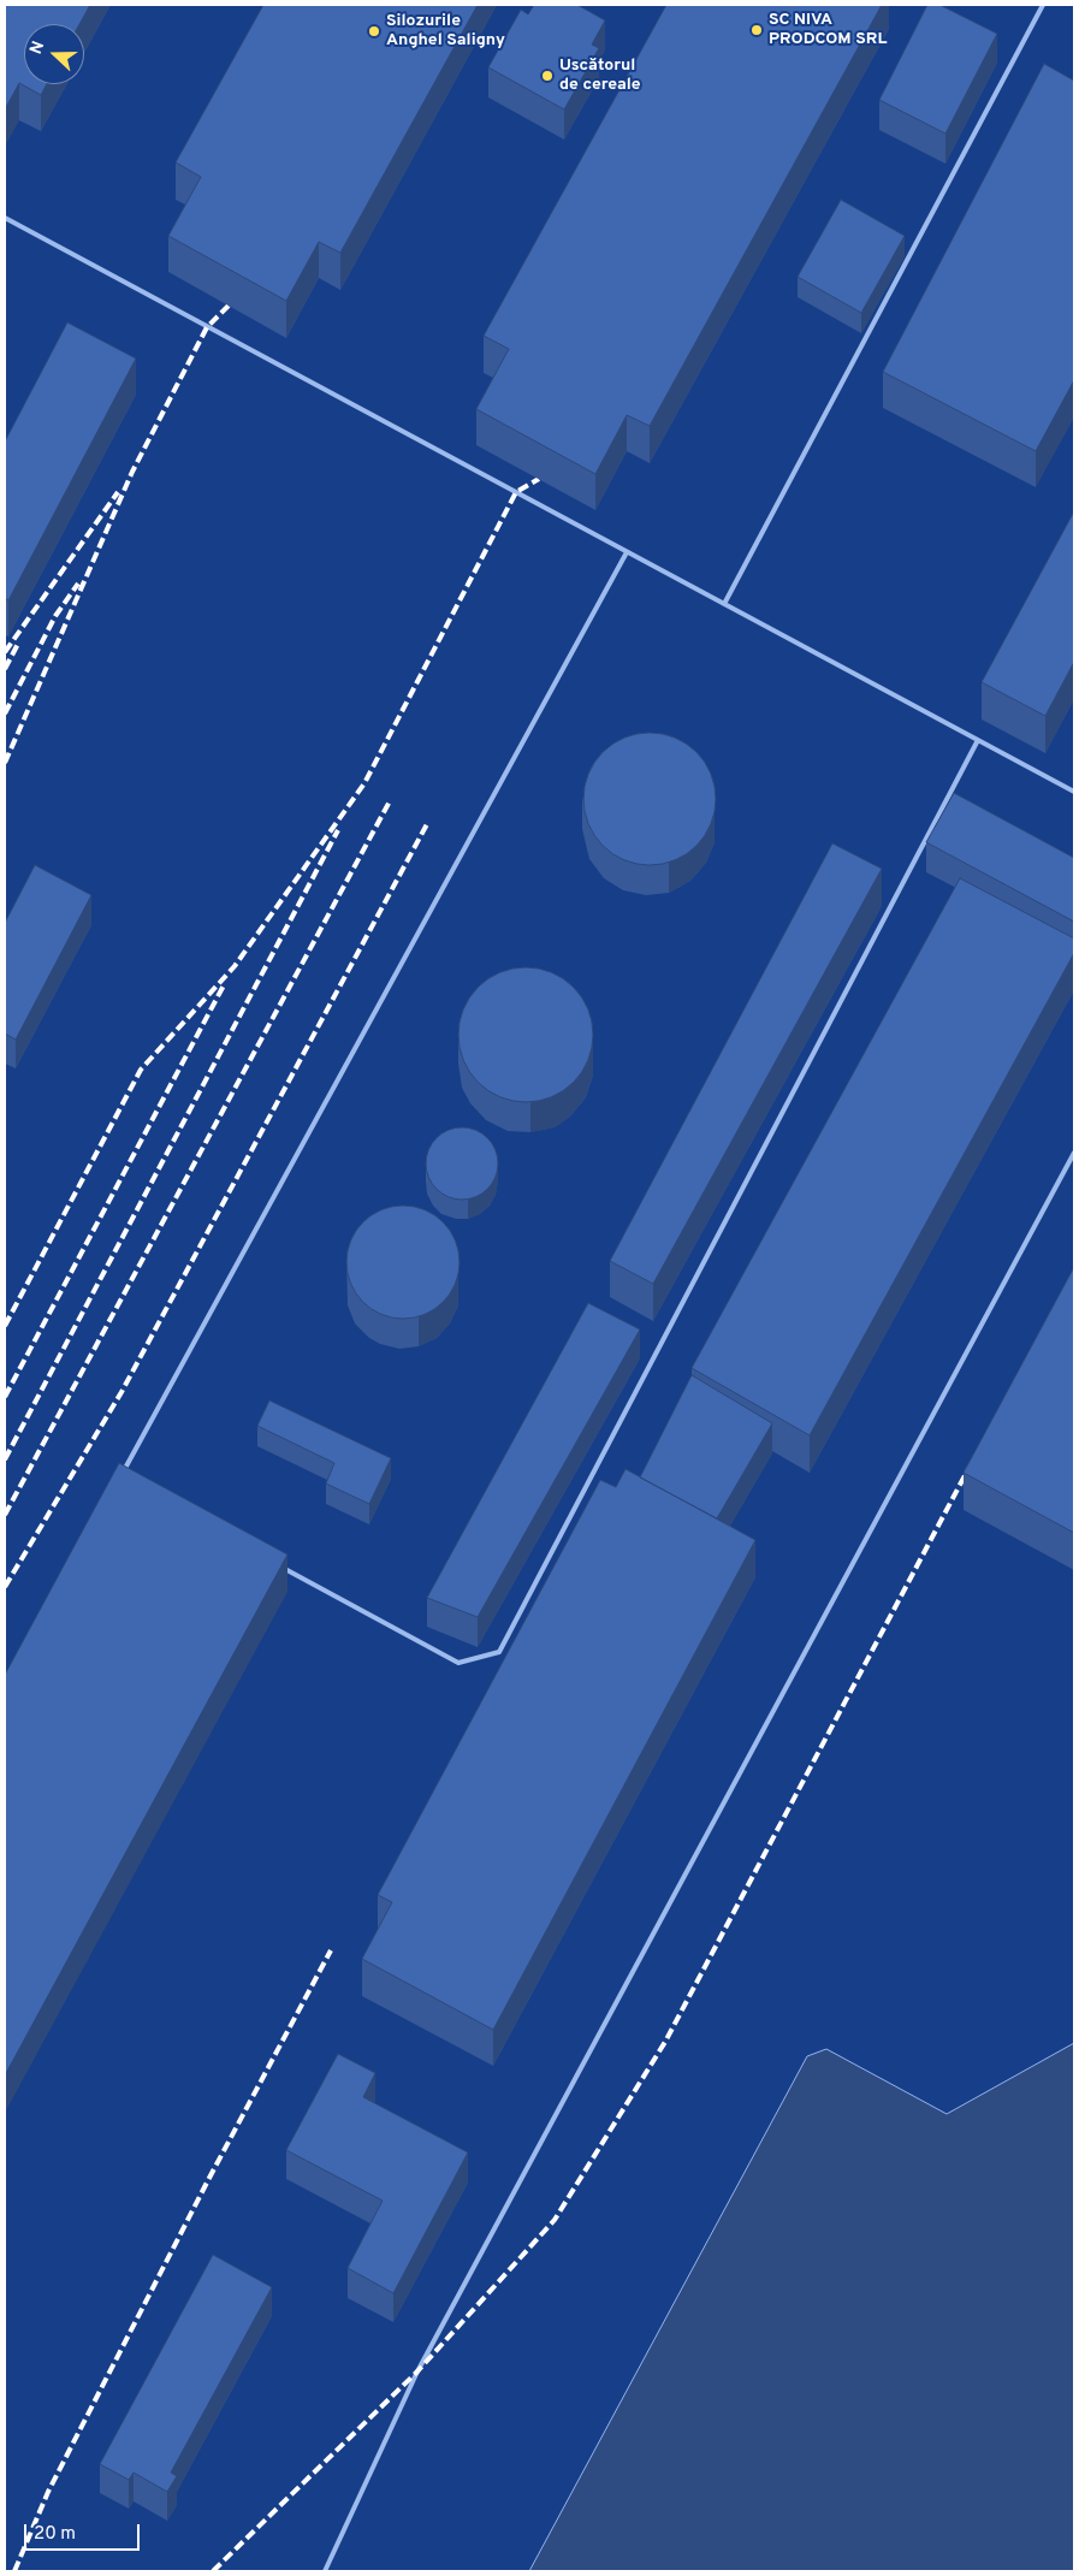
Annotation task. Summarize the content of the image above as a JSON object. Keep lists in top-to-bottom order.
{
  "places": ["SC NIVA PRODCOM SRL", "Silozurile Anghel Saligny", "Uscătorul de cereale"],
  "scale_bar": "20 m",
  "north": "left"
}
